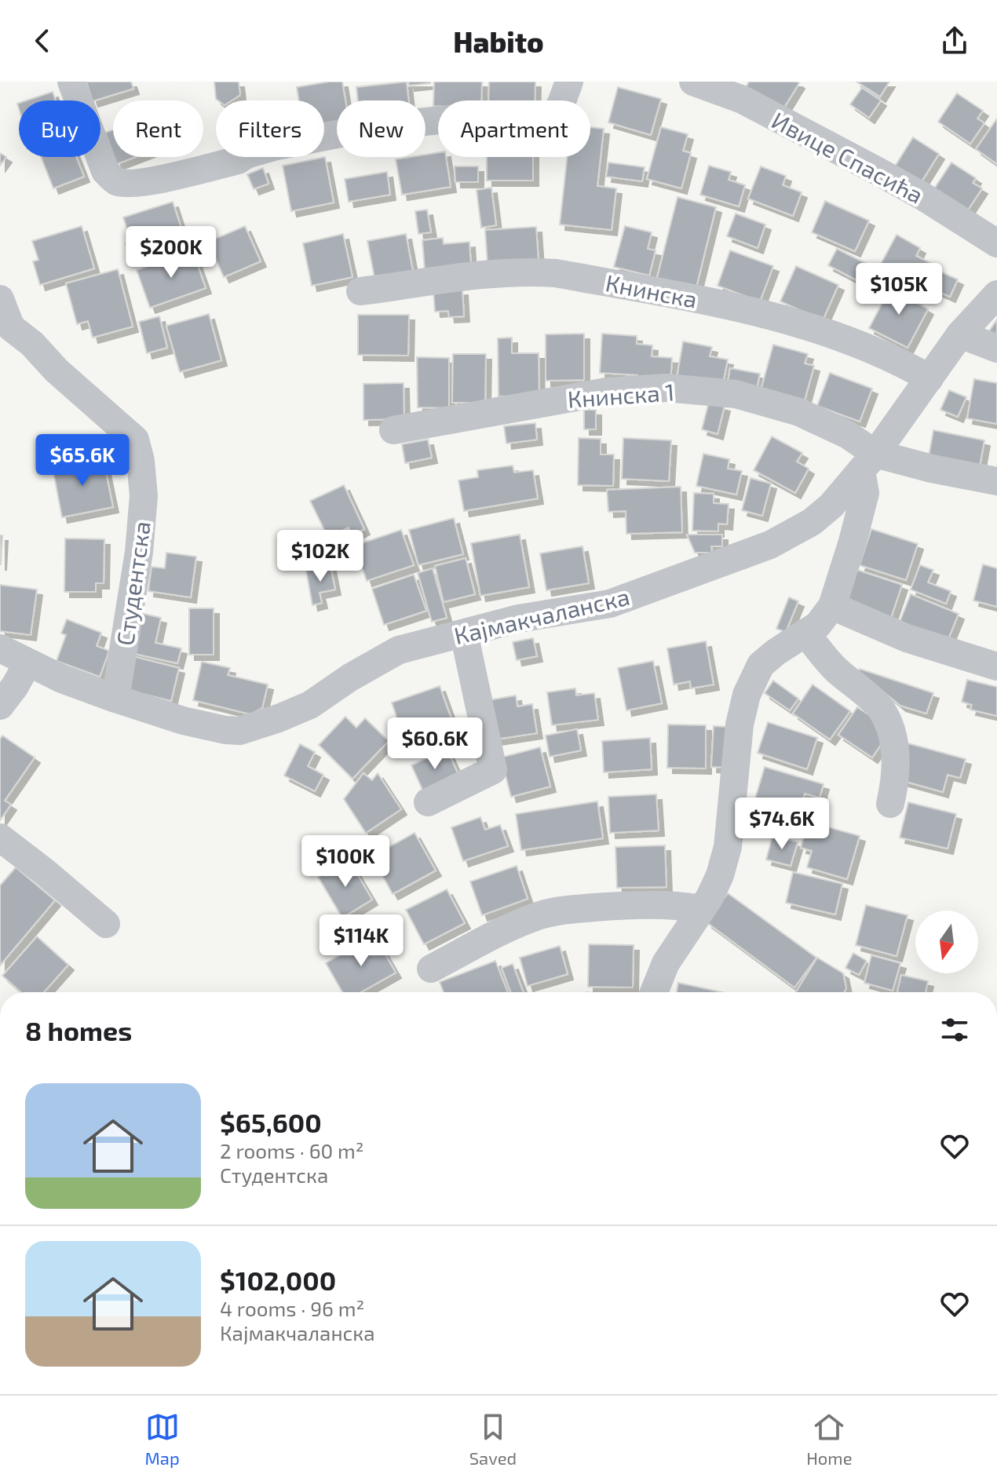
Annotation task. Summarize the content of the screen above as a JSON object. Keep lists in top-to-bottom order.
{
  "streets": {
    "street": [
      "Ивице Спасића",
      "Книнска",
      "Книнска 1",
      "Студентска",
      "Кајмакчаланска"
    ]
  },
  "crossings": [
    ["Книнска", "Кајмакчаланска"],
    ["Книнска 1", "Кајмакчаланска"],
    ["Студентска", "Кајмакчаланска"]
  ],
  "north": "bottom",
  "page": {
    "header": "Habito",
    "chip": [
      "Buy",
      "Rent",
      "Filters",
      "New",
      "Apartment"
    ],
    "price": [
      "$200K",
      "$105K",
      "$65.6K",
      "$102K",
      "$60.6K",
      "$74.6K",
      "$100K",
      "$114K"
    ],
    "heading": "8 homes",
    "list": [
      {
        "name": "$65,600",
        "note": "2 rooms · 60 m² · Студентска"
      },
      {
        "name": "$102,000",
        "note": "4 rooms · 96 m² · Кајмакчаланска"
      }
    ],
    "tabs": ["Map", "Saved", "Home"]
  }
}
